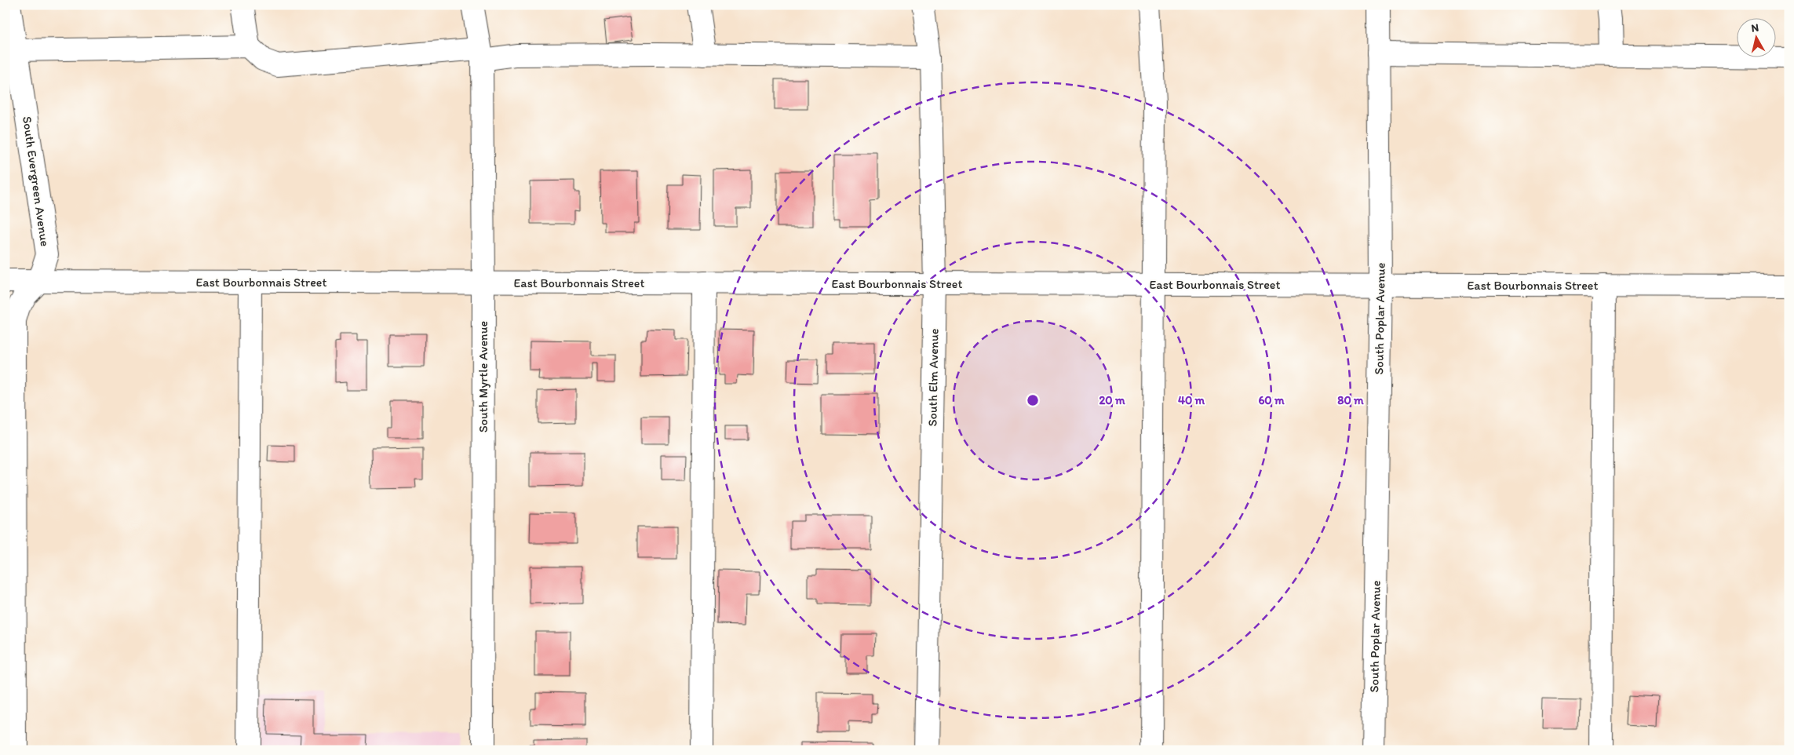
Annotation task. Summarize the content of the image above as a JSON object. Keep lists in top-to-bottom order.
{
  "streets": {
    "street": [
      "South Evergreen Avenue",
      "East Bourbonnais Street",
      "South Poplar Avenue",
      "South Myrtle Avenue",
      "South Elm Avenue"
    ]
  },
  "crossings": [
    ["South Evergreen Avenue", "East Bourbonnais Street"],
    ["East Bourbonnais Street", "South Poplar Avenue"],
    ["East Bourbonnais Street", "South Myrtle Avenue"],
    ["East Bourbonnais Street", "South Elm Avenue"]
  ],
  "north": "top",
  "rings": [
    "20 m",
    "40 m",
    "60 m",
    "80 m"
  ]
}
